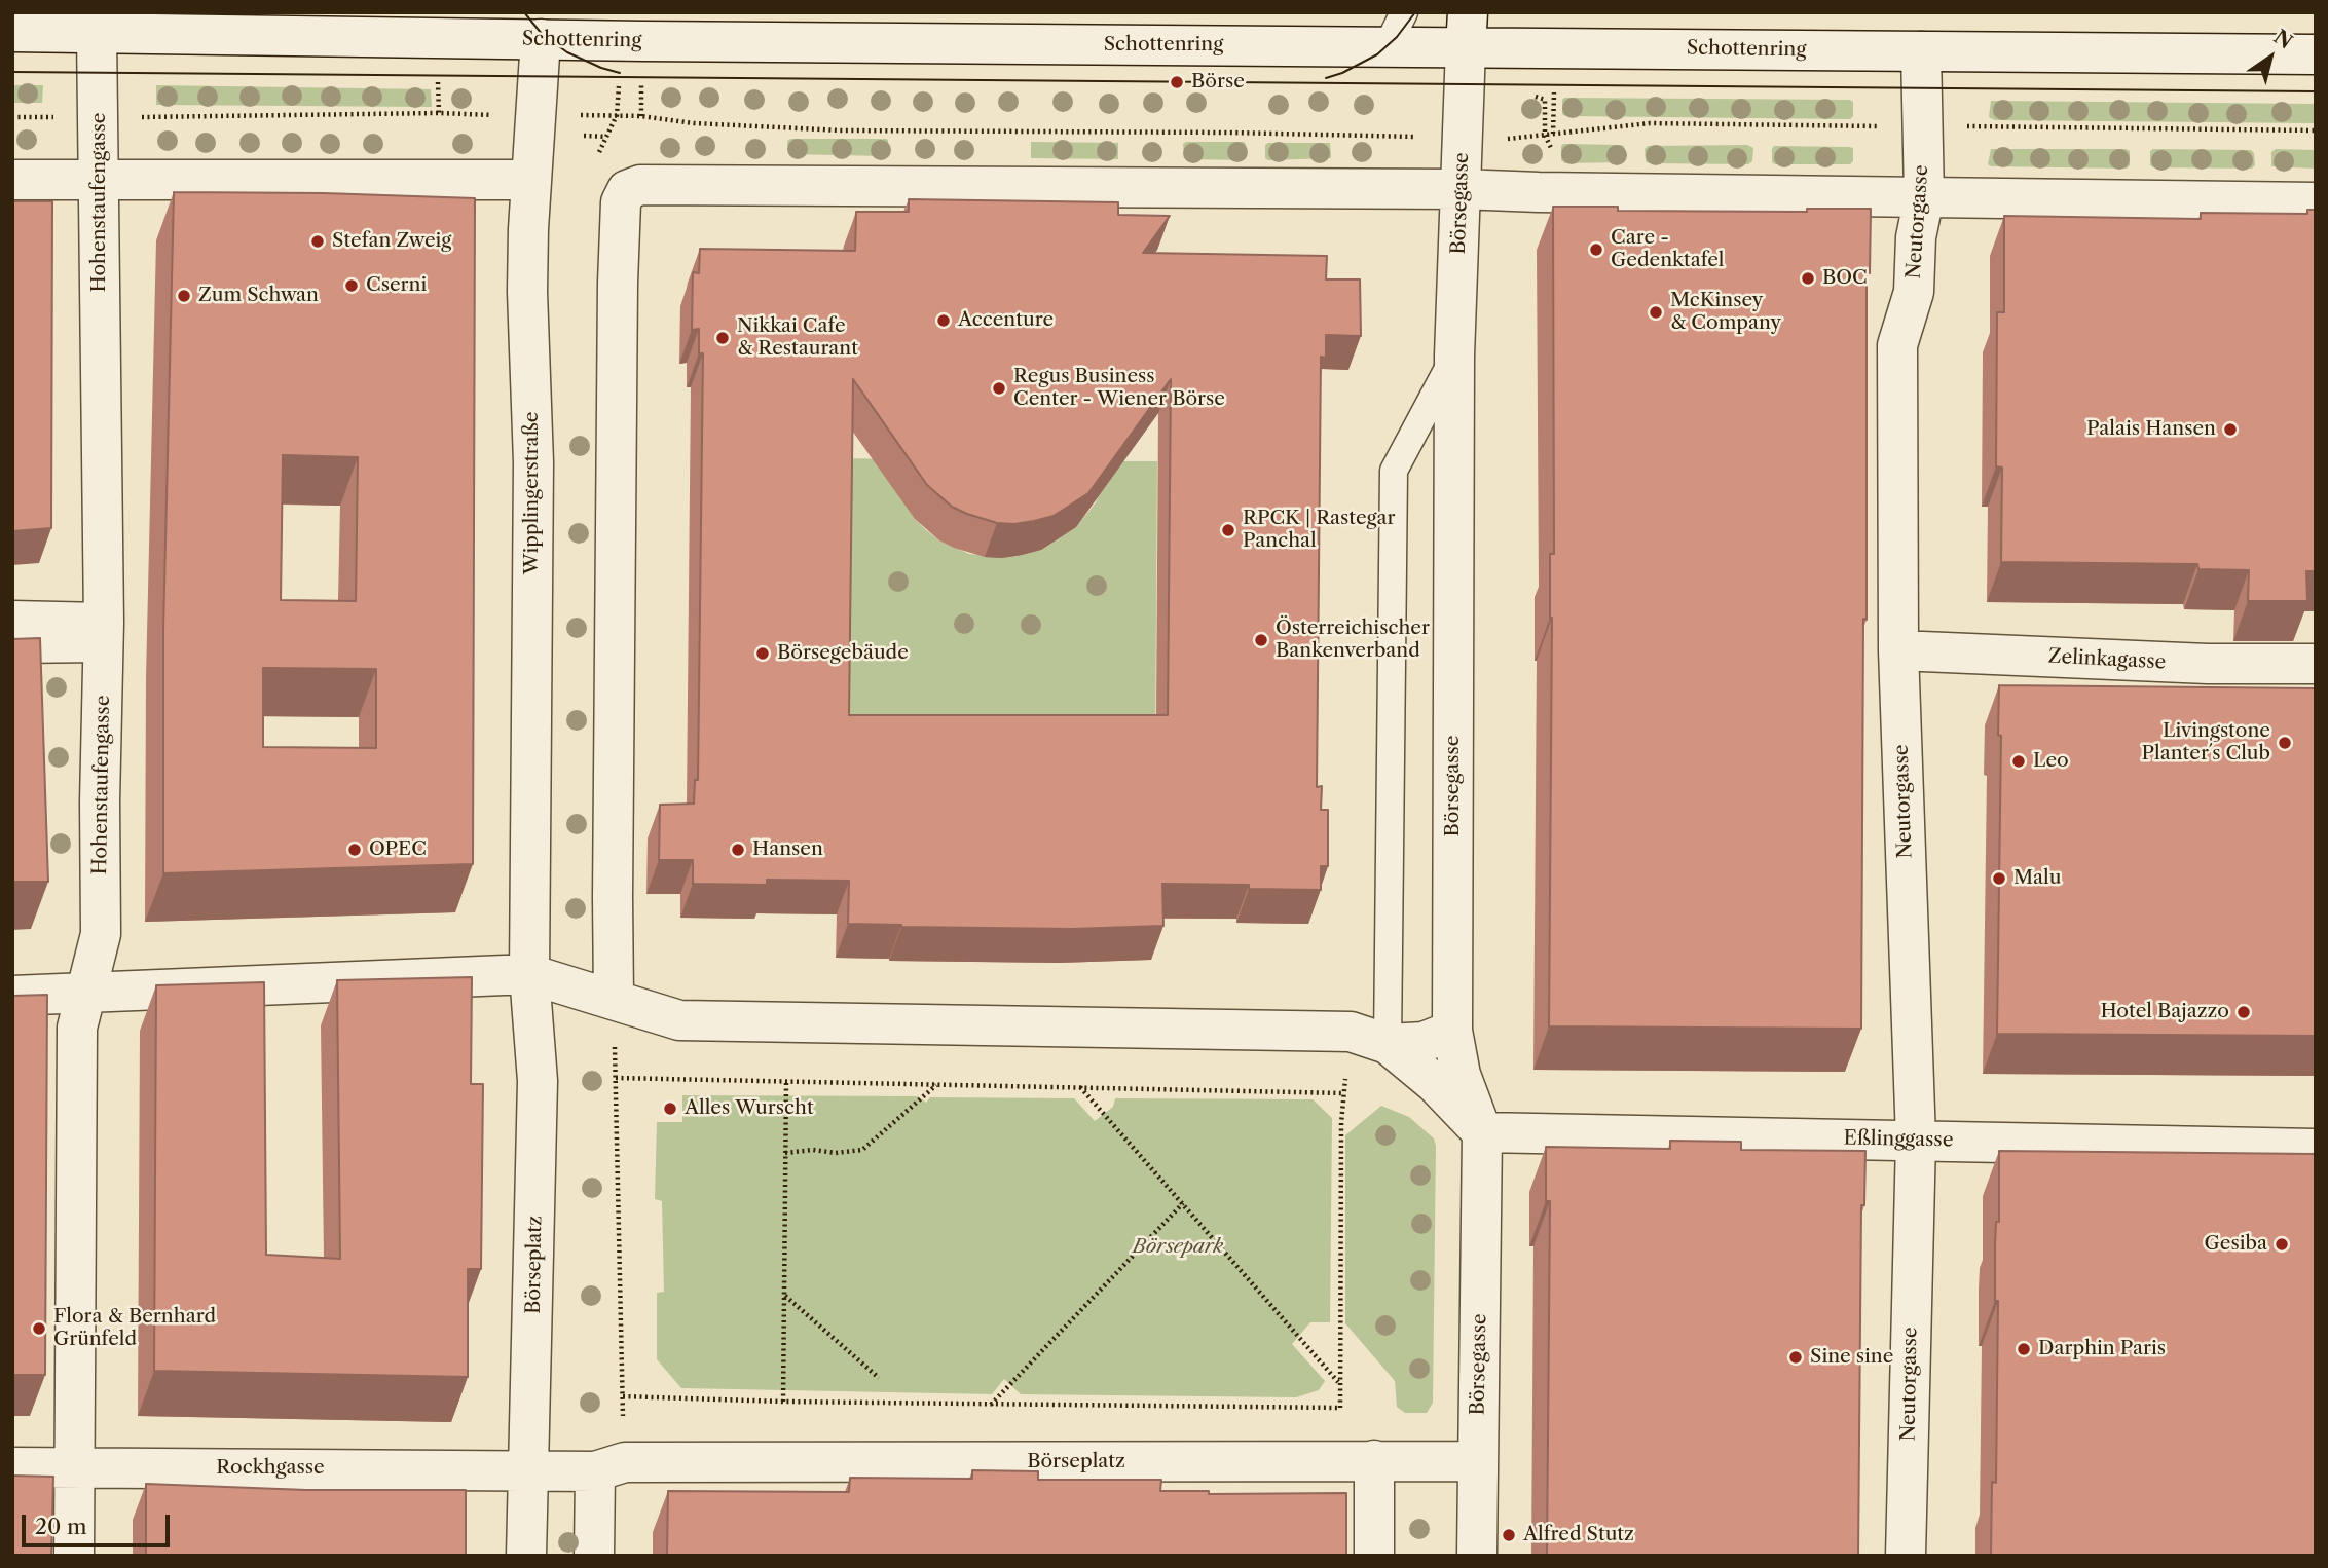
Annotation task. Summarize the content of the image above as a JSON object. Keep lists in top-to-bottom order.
{
  "streets": {
    "street": [
      "Schottenring",
      "Hohenstaufengasse",
      "Börsegasse",
      "Neutorgasse",
      "Wipplingerstraße",
      "Zelinkagasse",
      "Eßlinggasse",
      "Börseplatz",
      "Rockhgasse"
    ]
  },
  "crossings": [
    ["Schottenring", "Hohenstaufengasse"],
    ["Schottenring", "Börsegasse"],
    ["Schottenring", "Neutorgasse"],
    ["Schottenring", "Wipplingerstraße"],
    ["Hohenstaufengasse", "Rockhgasse"],
    ["Börsegasse", "Eßlinggasse"],
    ["Börsegasse", "Börseplatz"],
    ["Neutorgasse", "Zelinkagasse"],
    ["Neutorgasse", "Eßlinggasse"],
    ["Wipplingerstraße", "Börseplatz"],
    ["Börseplatz", "Rockhgasse"]
  ],
  "parks": ["Börsepark"],
  "places": [
    "Börse",
    "Stefan Zweig",
    "Care - Gedenktafel",
    "BOC",
    "Cserni",
    "Zum Schwan",
    "McKinsey & Company",
    "Accenture",
    "Nikkai Cafe & Restaurant",
    "Regus Business Center - Wiener Börse",
    "Palais Hansen",
    "RPCK | Rastegar Panchal",
    "Österreichischer Bankenverband",
    "Börsegebäude",
    "Livingstone Planter´s Club",
    "Leo",
    "OPEC",
    "Hansen",
    "Malu",
    "Hotel Bajazzo",
    "Alles Wurscht",
    "Gesiba",
    "Flora & Bernhard Grünfeld",
    "Darphin Paris",
    "Sine sine",
    "Alfred Stutz"
  ],
  "scale_bar": "20 m",
  "north": "top right"
}
